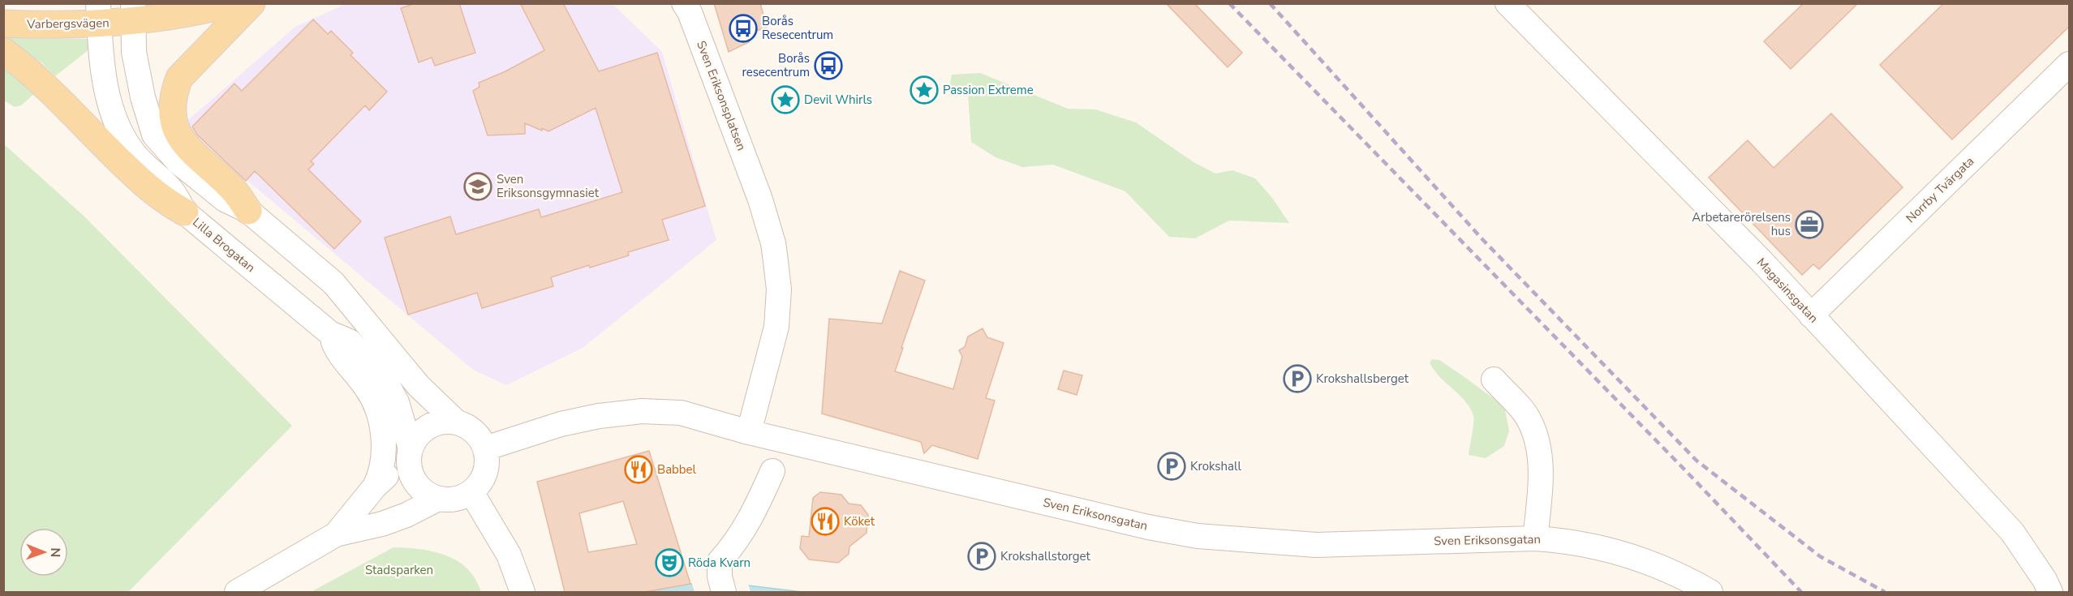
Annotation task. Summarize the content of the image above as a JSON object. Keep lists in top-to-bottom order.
{
  "streets": {
    "main road": ["Varbergsvägen"],
    "street": [
      "Sven Eriksonsplatsen",
      "Norrby Tvärgata",
      "Lilla Brogatan",
      "Magasinsgatan",
      "Sven Eriksonsgatan"
    ]
  },
  "crossings": [
    ["Varbergsvägen", "Lilla Brogatan"],
    ["Sven Eriksonsplatsen", "Sven Eriksonsgatan"],
    ["Norrby Tvärgata", "Magasinsgatan"],
    ["Lilla Brogatan", "Sven Eriksonsgatan"]
  ],
  "parks": ["Stadsparken"],
  "places": {
    "bus stop": ["Borås Resecentrum", "Borås resecentrum"],
    "place": ["Passion Extreme", "Devil Whirls"],
    "school or university": ["Sven Eriksonsgymnasiet"],
    "office": ["Arbetarerörelsens hus"],
    "parking": ["Krokshallsberget", "Krokshall", "Krokshallstorget"],
    "restaurant": ["Babbel", "Köket"],
    "theatre": ["Röda Kvarn"]
  },
  "north": "right"
}
